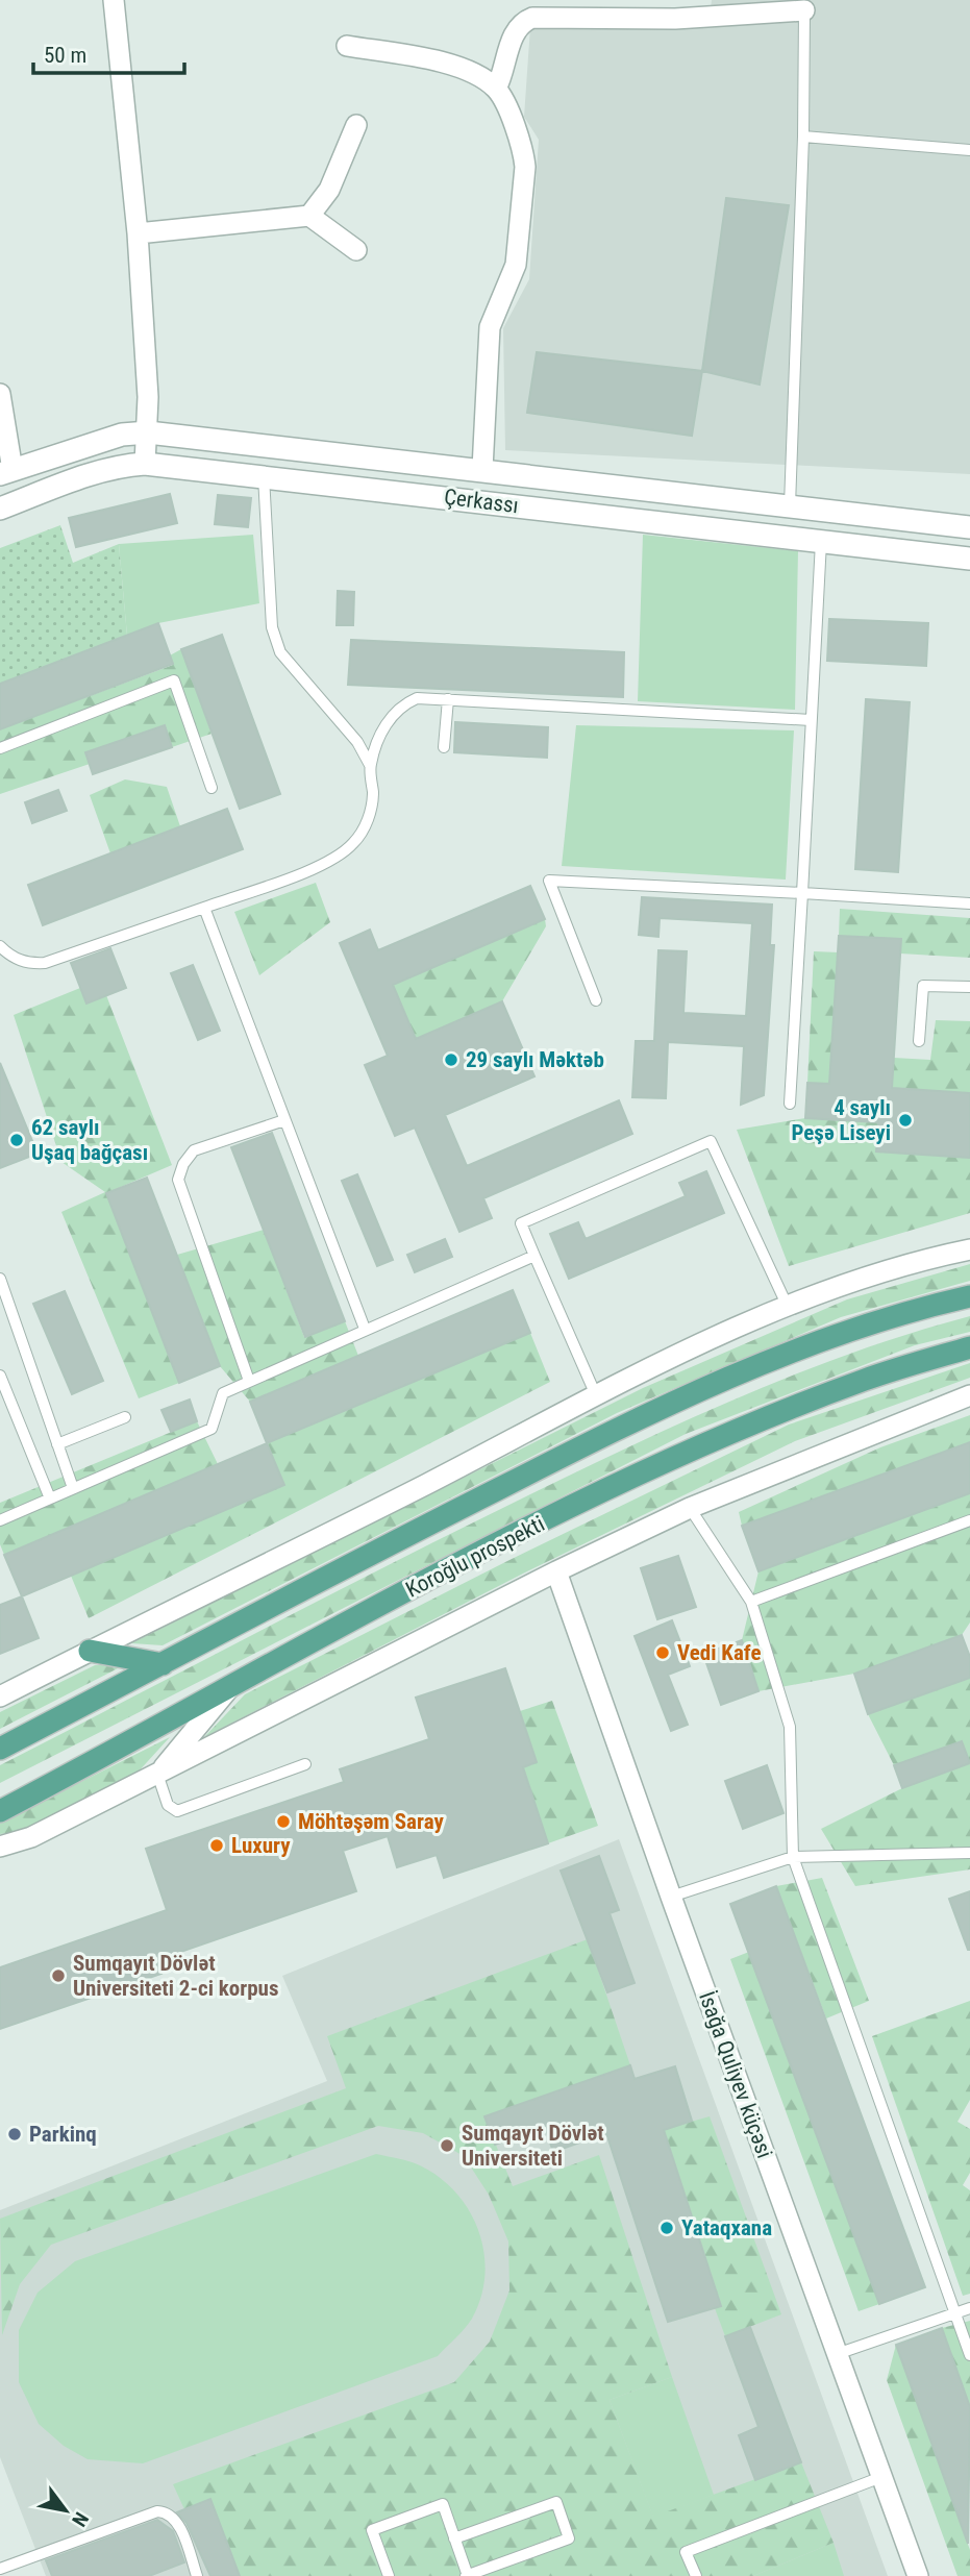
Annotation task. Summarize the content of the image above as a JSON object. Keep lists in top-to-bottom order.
{
  "streets": {
    "main road": ["Koroğlu prospekti"],
    "street": ["Çerkassı", "İsağa Quliyev küçəsi"]
  },
  "places": [
    "29 saylı Məktəb",
    "4 saylı Peşə Liseyi",
    "62 saylı Uşaq bağçası",
    "Vedi Kafe",
    "Möhtəşəm Saray",
    "Luxury",
    "Sumqayıt Dövlət Universiteti 2-ci korpus",
    "Parkinq",
    "Sumqayıt Dövlət Universiteti",
    "Yataqxana"
  ],
  "scale_bar": "50 m",
  "north": "bottom right"
}
